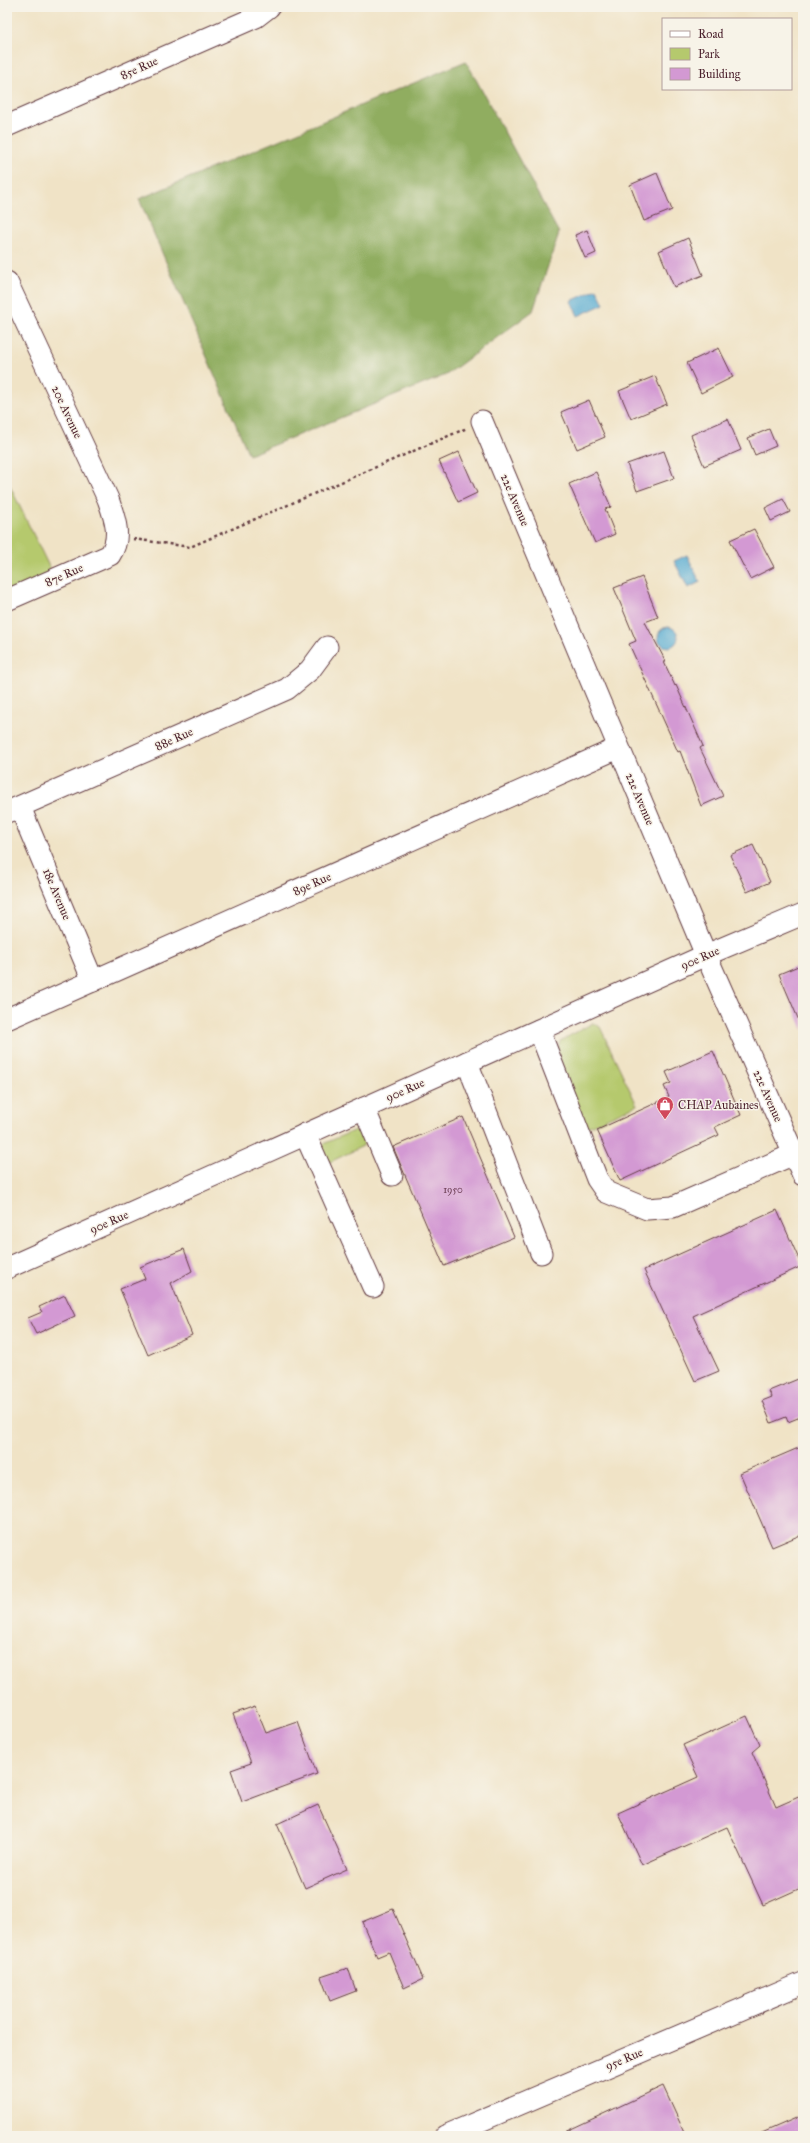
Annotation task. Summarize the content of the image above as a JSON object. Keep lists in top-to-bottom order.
{
  "streets": {
    "street": [
      "85e Rue",
      "20e Avenue",
      "22e Avenue",
      "87e Rue",
      "88e Rue",
      "89e Rue",
      "18e Avenue",
      "90e Rue",
      "95e Rue"
    ]
  },
  "crossings": [
    ["20e Avenue", "87e Rue"],
    ["22e Avenue", "89e Rue"],
    ["22e Avenue", "90e Rue"],
    ["88e Rue", "18e Avenue"],
    ["89e Rue", "18e Avenue"]
  ],
  "places": {
    "shop": ["CHAP Aubaines"]
  },
  "house_numbers": ["1950"],
  "legend": ["Road", "Park", "Building"]
}
